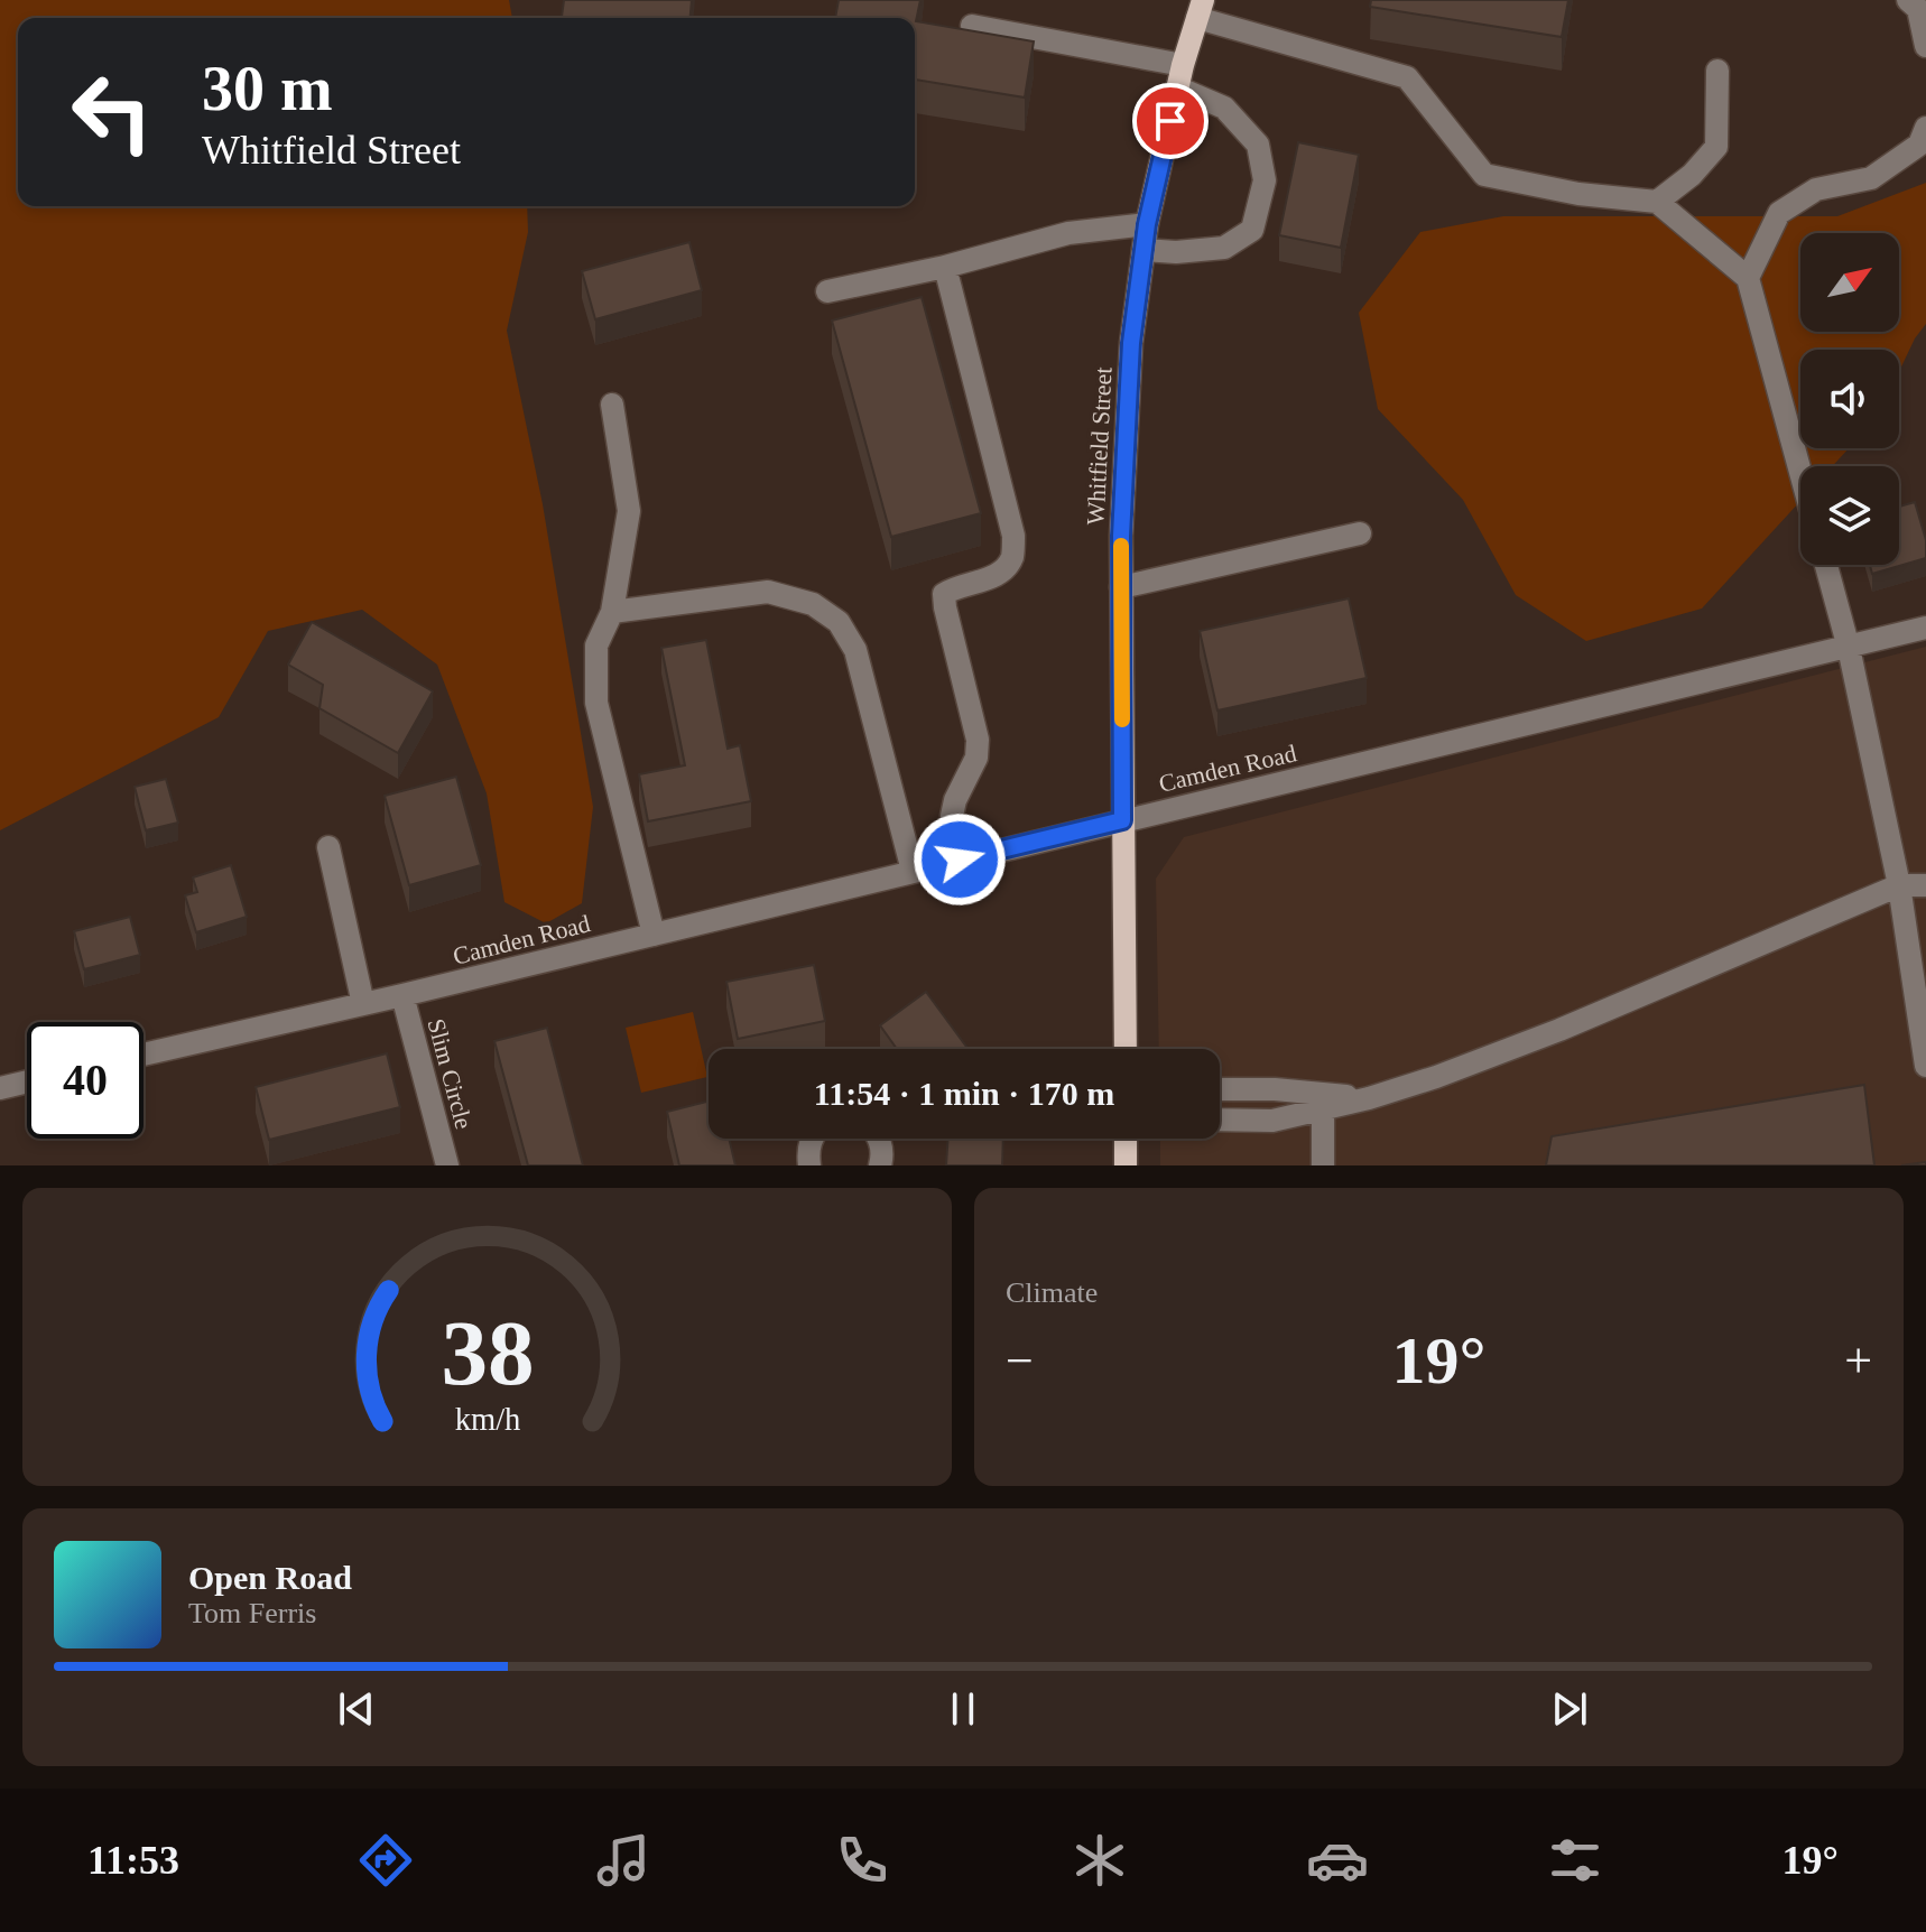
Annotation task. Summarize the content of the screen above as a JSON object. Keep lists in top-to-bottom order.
{
  "streets": {
    "main road": ["Whitfield Street"],
    "street": ["Camden Road", "Slim Circle"]
  },
  "crossings": [
    ["Whitfield Street", "Camden Road"],
    ["Camden Road", "Slim Circle"]
  ],
  "north": "top right",
  "page": {
    "turn": ["30 m", "Whitfield Street"],
    "limit": "40",
    "trip": "11:54 · 1 min · 170 m",
    "tile": "Climate",
    "heat": ["−", "19°", "+"],
    "song": ["Open Road", "Tom Ferris"],
    "tabs": ["11:53", "19°"],
    "gauge": ["38", "km/h"]
  }
}
